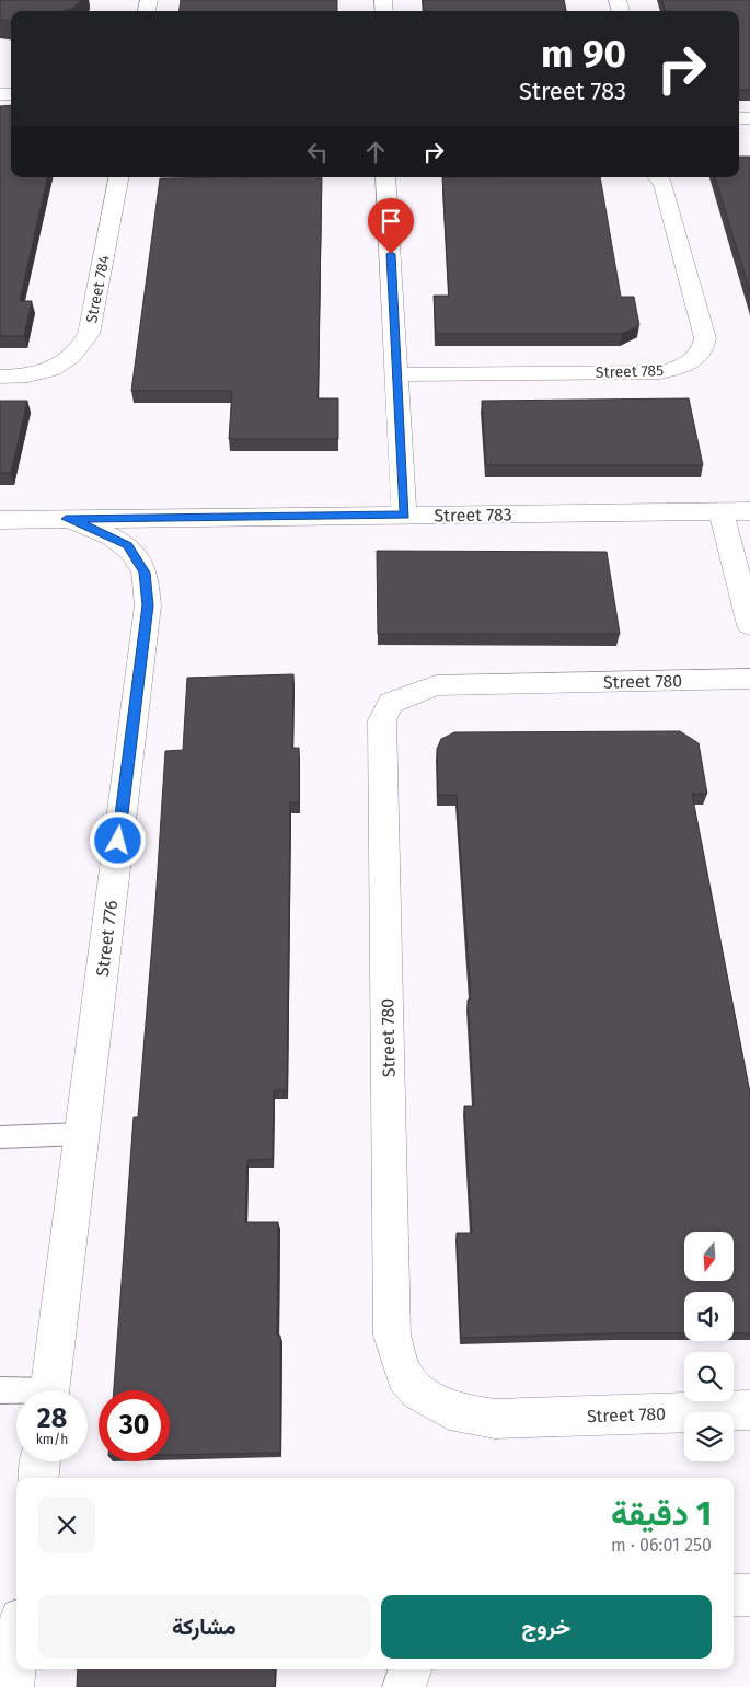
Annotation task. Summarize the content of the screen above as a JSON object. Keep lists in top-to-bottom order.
{
  "streets": {
    "street": [
      "Street 784",
      "Street 785",
      "Street 783",
      "Street 780",
      "Street 776"
    ]
  },
  "crossings": [
    ["Street 783", "Street 776"]
  ],
  "north": "bottom",
  "page": {
    "turn": ["90 m", "Street 783"],
    "speed": "28 km/h",
    "limit": "30",
    "heading": ["1 دقيقة", "250 m · 06:01"],
    "buttons": ["خروج", "مشاركة"]
  }
}
